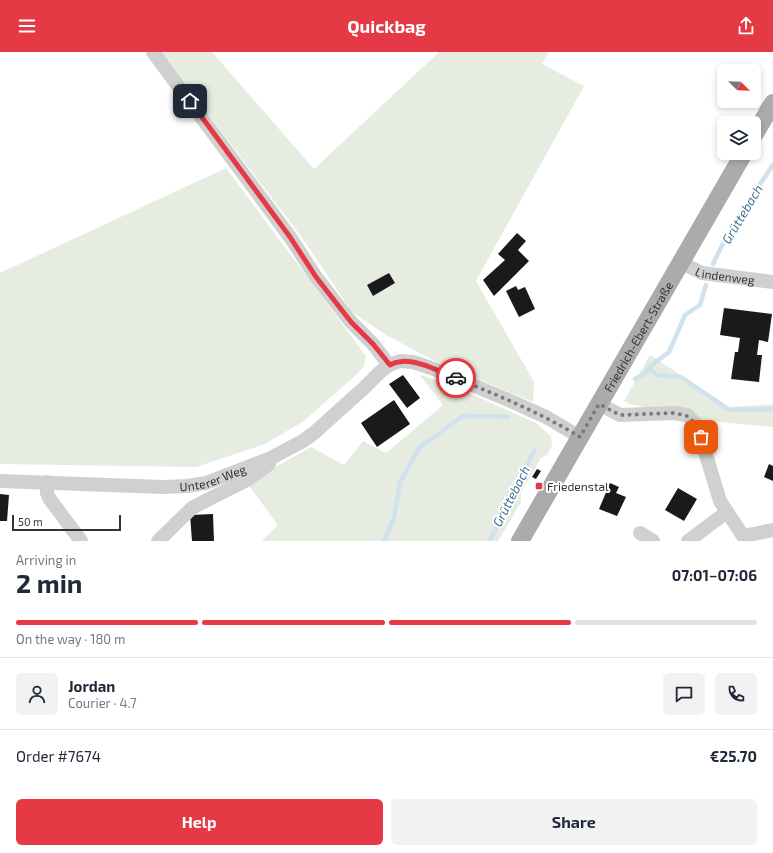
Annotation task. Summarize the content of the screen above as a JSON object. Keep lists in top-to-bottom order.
{
  "streets": {
    "main road": ["Friedrich-Ebert-Straße"],
    "street": ["Lindenweg", "Unterer Weg"]
  },
  "crossings": [
    ["Lindenweg", "Friedrich-Ebert-Straße"]
  ],
  "water": ["Grüttebach"],
  "places": {
    "transit": ["Friedenstal"]
  },
  "scale_bar": "50 m",
  "north": "bottom right",
  "page": {
    "header": "Quickbag",
    "scale": "50 m",
    "heading": ["2 min", "Arriving in", "07:01–07:06"],
    "panel": [
      "Jordan",
      "Courier · 4.7",
      "Order #7674",
      "€25.70"
    ],
    "bar": "On the way · 180 m",
    "buttons": ["Help", "Share"]
  }
}
